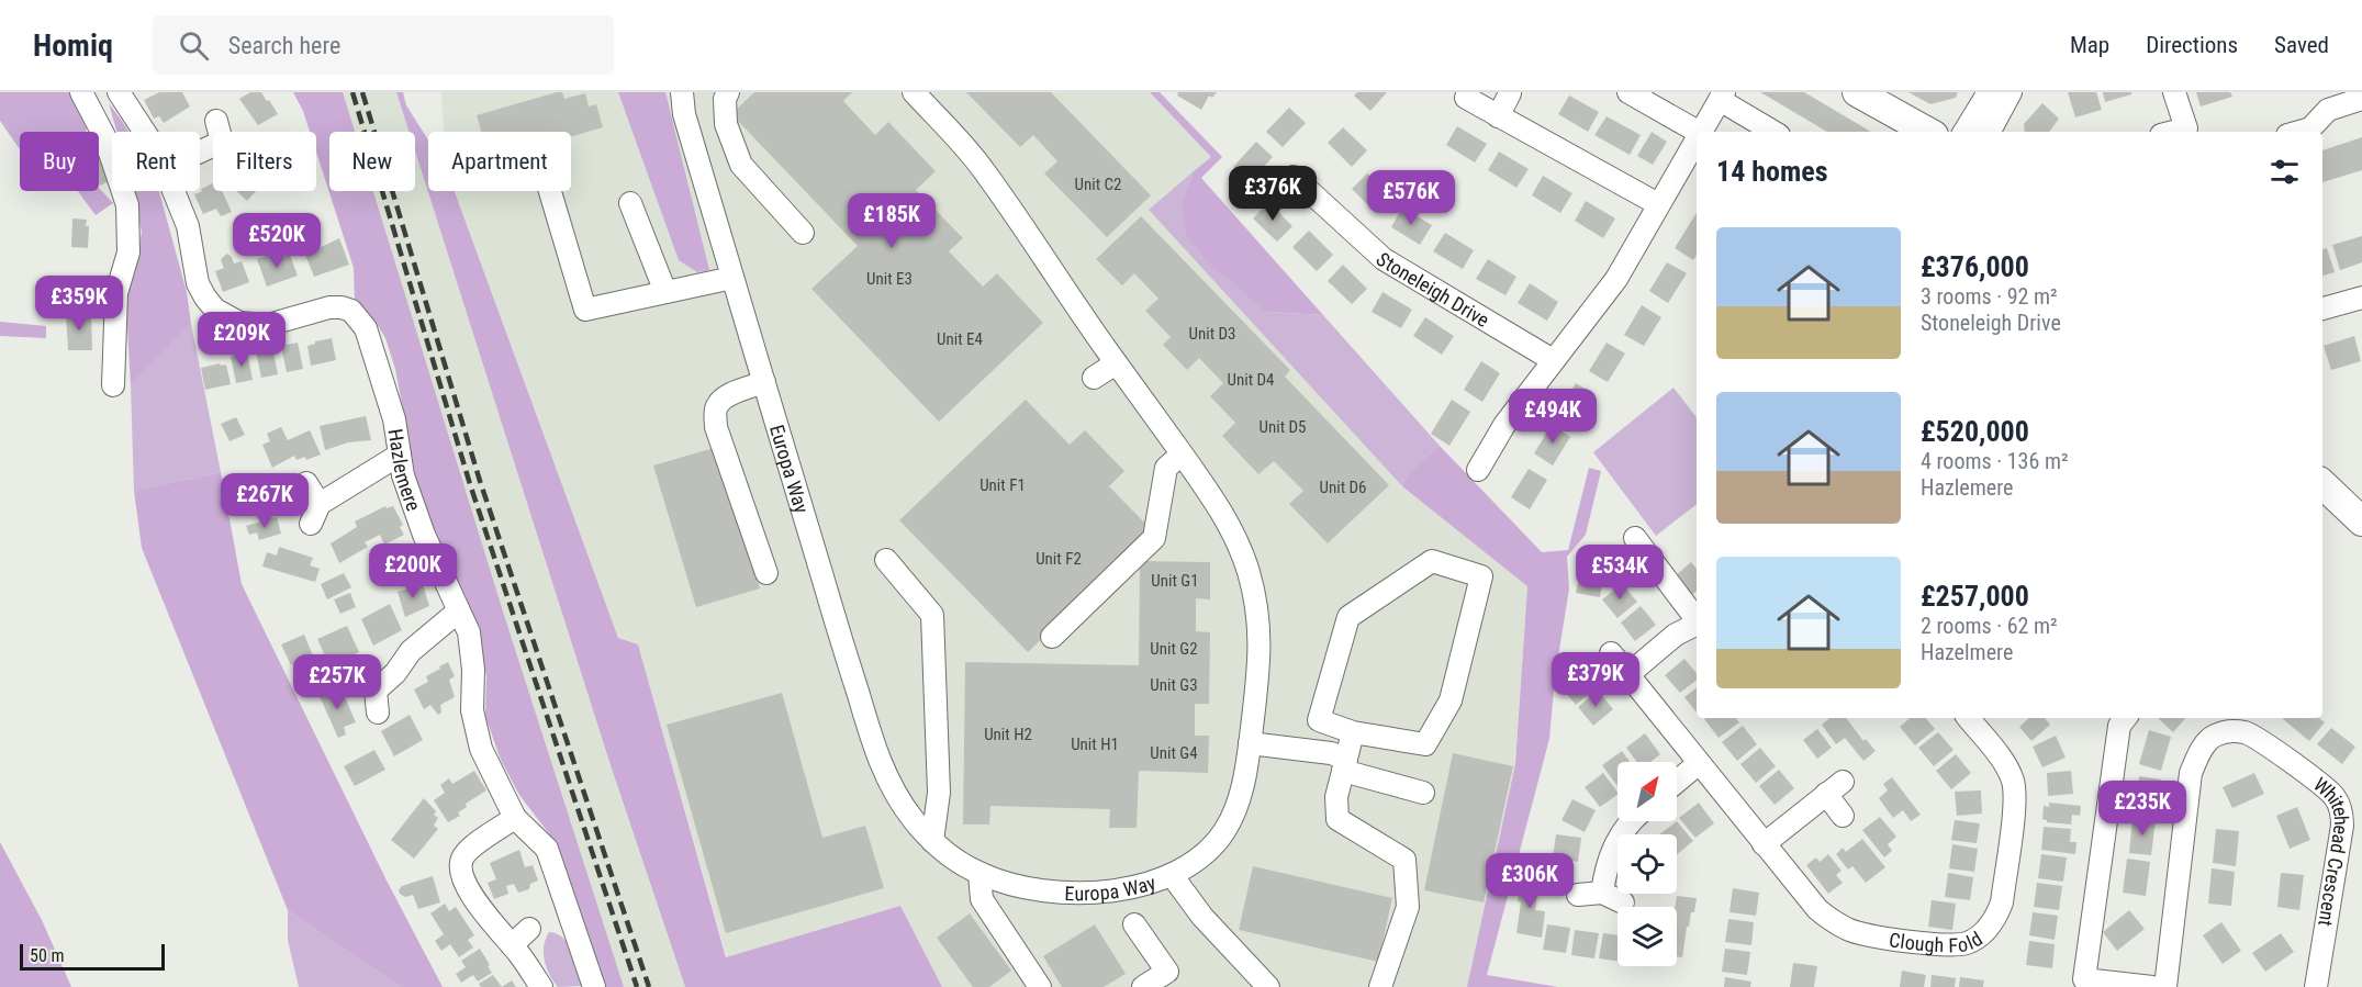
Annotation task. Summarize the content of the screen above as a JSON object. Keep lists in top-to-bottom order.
{
  "streets": {
    "street": [
      "Stoneleigh Drive",
      "Hazlemere",
      "Europa Way",
      "Whitehead Crescent",
      "Clough Fold"
    ]
  },
  "house_numbers": [
    "Unit C2",
    "Unit E3",
    "Unit D3",
    "Unit E4",
    "Unit D4",
    "Unit D5",
    "Unit F1",
    "Unit D6",
    "Unit F2",
    "Unit G1",
    "Unit G2",
    "Unit G3",
    "Unit H2",
    "Unit H1",
    "Unit G4"
  ],
  "scale_bar": "50 m",
  "north": "top right",
  "page": {
    "header": "Homiq",
    "search": "Search here",
    "nav": ["Map", "Directions", "Saved"],
    "chip": [
      "Buy",
      "Rent",
      "Filters",
      "New",
      "Apartment"
    ],
    "heading": "14 homes",
    "price": [
      "£376K",
      "£576K",
      "£185K",
      "£520K",
      "£359K",
      "£209K",
      "£494K",
      "£267K",
      "£200K",
      "£534K",
      "£379K",
      "£257K",
      "£235K",
      "£306K"
    ],
    "list": [
      {
        "name": "£376,000",
        "note": "3 rooms · 92 m² · Stoneleigh Drive"
      },
      {
        "name": "£520,000",
        "note": "4 rooms · 136 m² · Hazlemere"
      },
      {
        "name": "£257,000",
        "note": "2 rooms · 62 m² · Hazelmere"
      }
    ],
    "scale": "50 m"
  }
}
